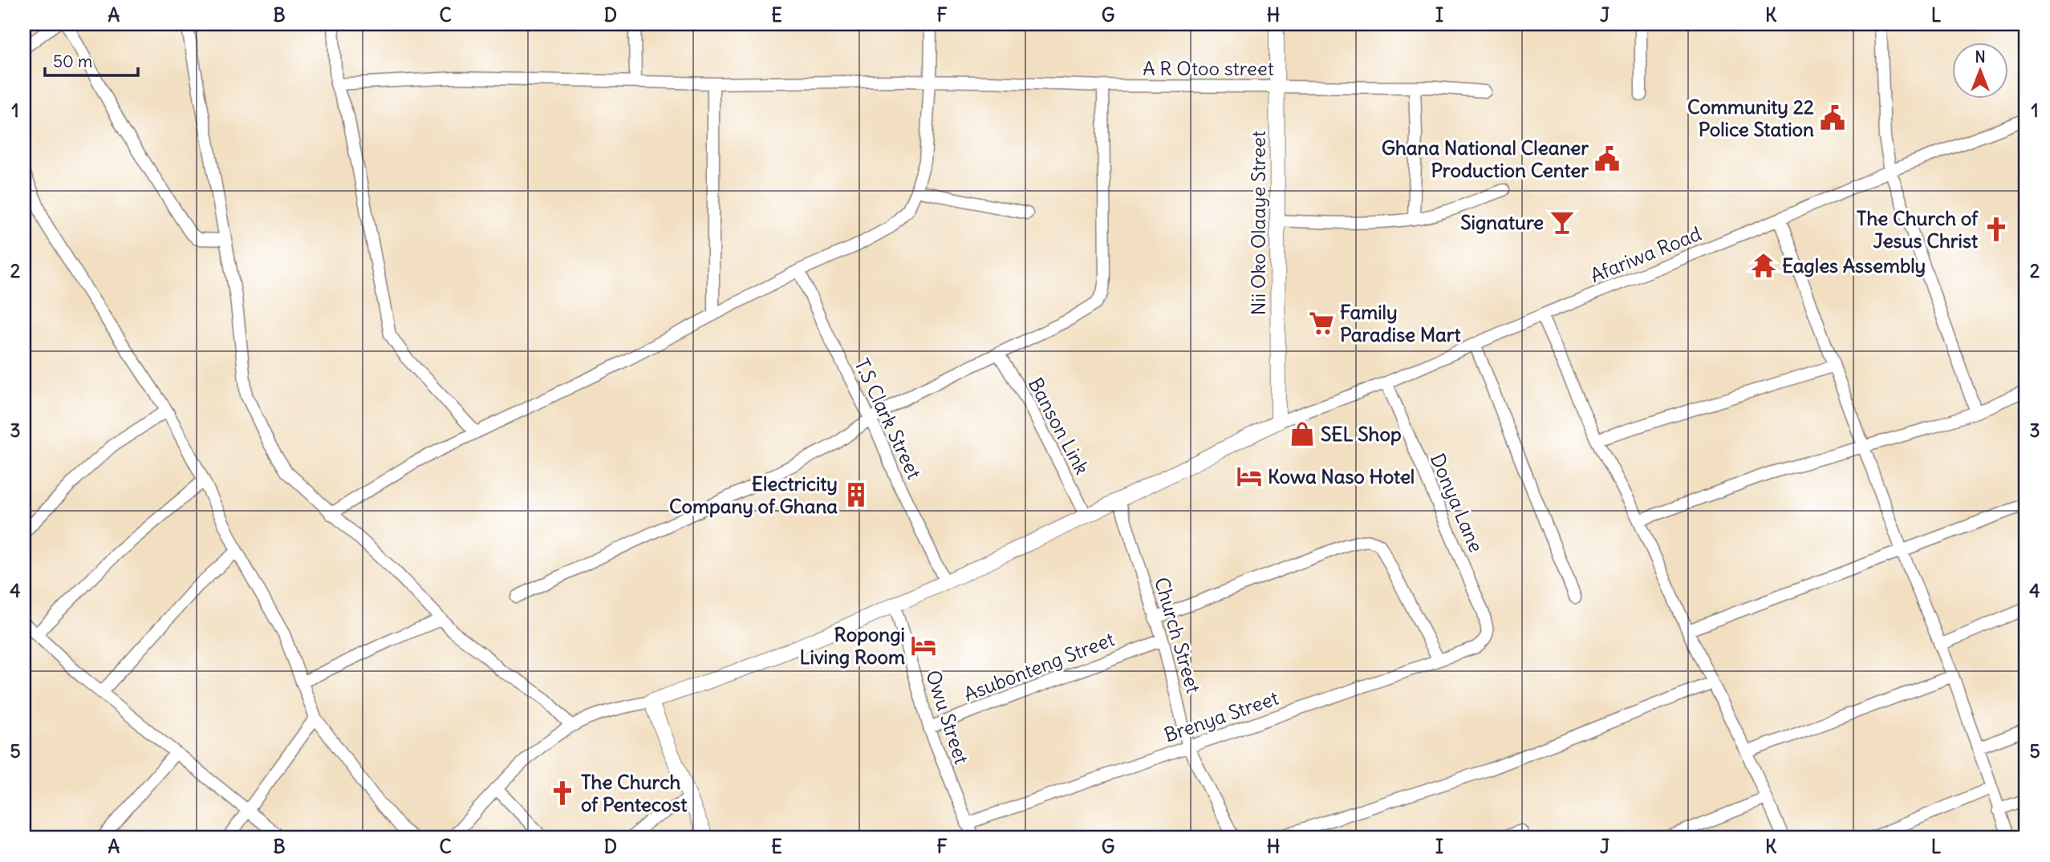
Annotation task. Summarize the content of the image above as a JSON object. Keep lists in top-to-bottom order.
{
  "streets": {
    "street": [
      "A R Otoo street",
      "Nii Oko Olaaye Street",
      "Afariwa Road",
      "T.S Clark Street",
      "Banson Link",
      "Donya Lane",
      "Church Street",
      "Asubonteng Street",
      "Brenya Street",
      "Owu Street"
    ]
  },
  "crossings": [
    ["A R Otoo street", "Nii Oko Olaaye Street"],
    ["Nii Oko Olaaye Street", "Afariwa Road"],
    ["Afariwa Road", "Donya Lane"],
    ["Donya Lane", "Brenya Street"],
    ["Church Street", "Asubonteng Street"],
    ["Church Street", "Brenya Street"],
    ["Asubonteng Street", "Owu Street"],
    ["Brenya Street", "Owu Street"]
  ],
  "places": {
    "public building": ["Community 22 Police Station", "Ghana National Cleaner Production Center"],
    "bar": ["Signature"],
    "church": ["The Church of Jesus Christ", "The Church of Pentecost"],
    "temple": ["Eagles Assembly"],
    "supermarket": ["Family Paradise Mart"],
    "shop": ["SEL Shop"],
    "hotel": ["Kowa Naso Hotel", "Ropongi Living Room"],
    "building": ["Electricity Company of Ghana"]
  },
  "scale_bar": "50 m",
  "north": "top",
  "grid": {
    "columns": [
      "A",
      "B",
      "C",
      "D",
      "E",
      "F",
      "G",
      "H",
      "I",
      "J",
      "K",
      "L"
    ],
    "rows": [
      "1",
      "2",
      "3",
      "4",
      "5"
    ]
  }
}
